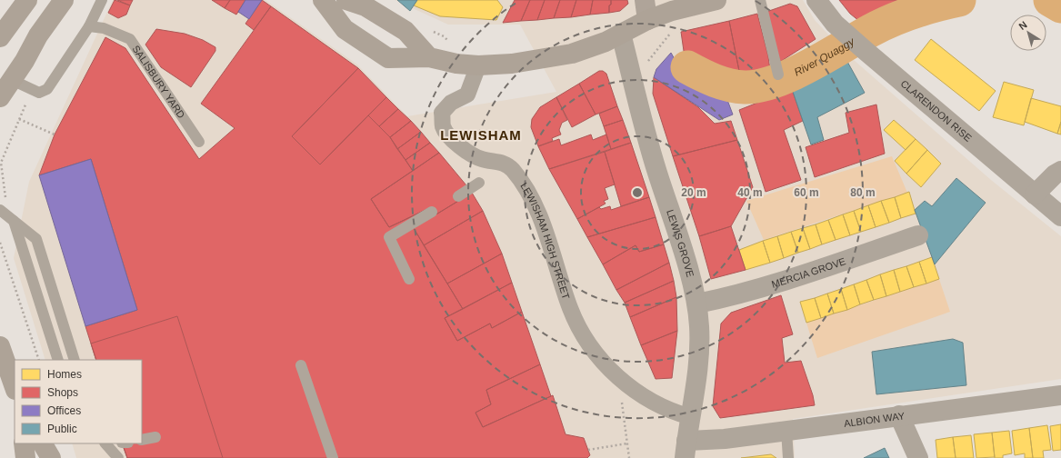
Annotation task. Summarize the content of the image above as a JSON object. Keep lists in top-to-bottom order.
{
  "streets": {
    "street": [
      "CLARENDON RISE",
      "LEWISHAM HIGH STREET",
      "LEWIS GROVE",
      "MERCIA GROVE",
      "ALBION WAY"
    ],
    "lane": ["SALISBURY YARD"]
  },
  "crossings": [
    ["LEWISHAM HIGH STREET", "LEWIS GROVE"],
    ["LEWIS GROVE", "MERCIA GROVE"],
    ["LEWIS GROVE", "ALBION WAY"]
  ],
  "districts": ["LEWISHAM"],
  "water": ["River Quaggy"],
  "legend": [
    "Homes",
    "Shops",
    "Offices",
    "Public"
  ],
  "north": "top left",
  "rings": [
    "20 m",
    "40 m",
    "60 m",
    "80 m"
  ]
}
